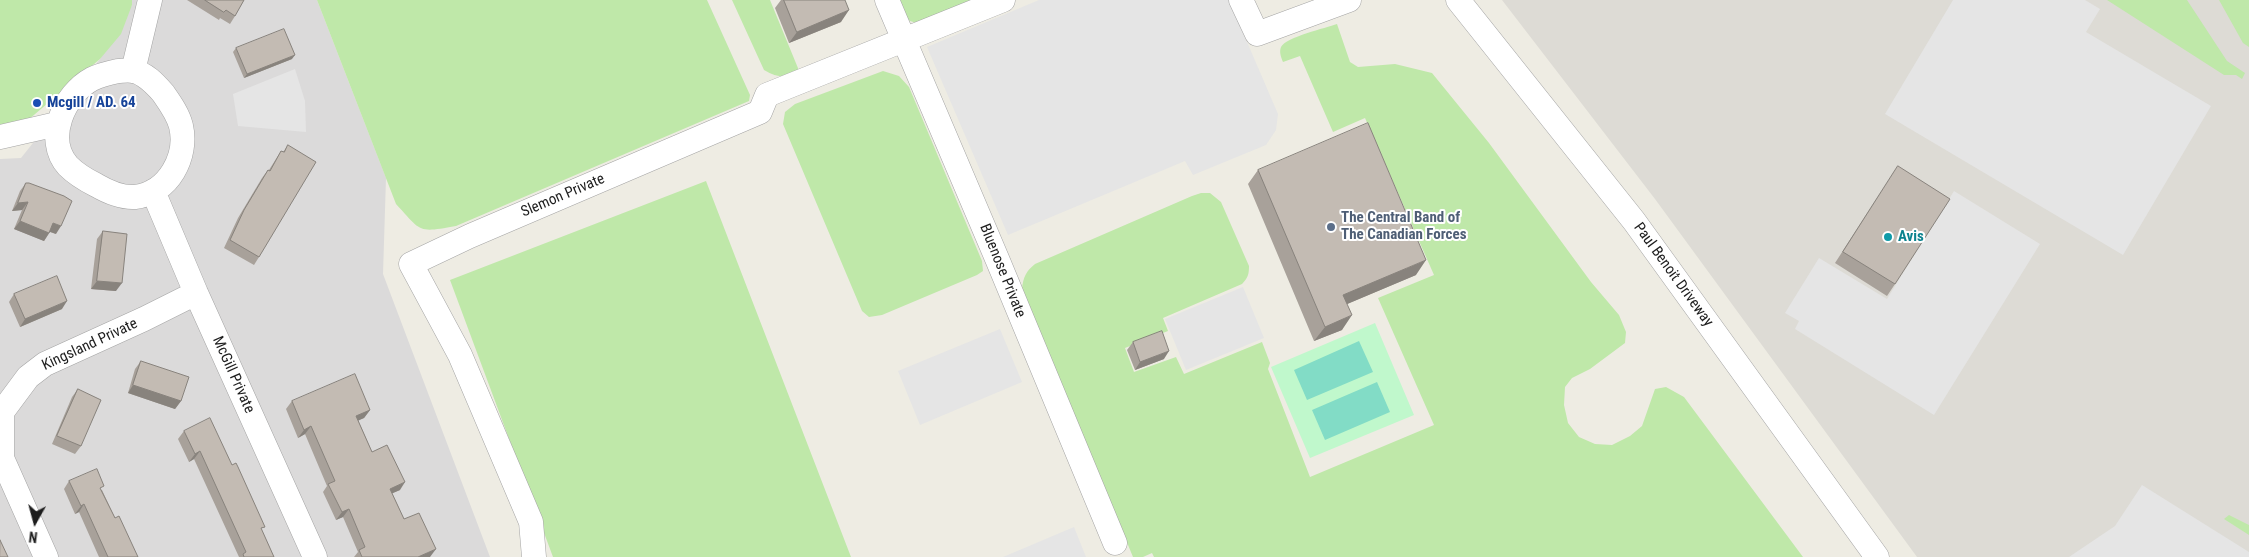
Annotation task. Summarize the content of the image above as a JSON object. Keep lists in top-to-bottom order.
{
  "streets": {
    "street": [
      "Slemon Private",
      "Bluenose Private",
      "Paul Benoit Driveway",
      "Kingsland Private",
      "McGill Private"
    ]
  },
  "crossings": [
    ["Slemon Private", "Bluenose Private"],
    ["Kingsland Private", "McGill Private"]
  ],
  "places": ["Mcgill / AD. 64", "The Central Band of The Canadian Forces", "Avis"],
  "north": "bottom"
}
